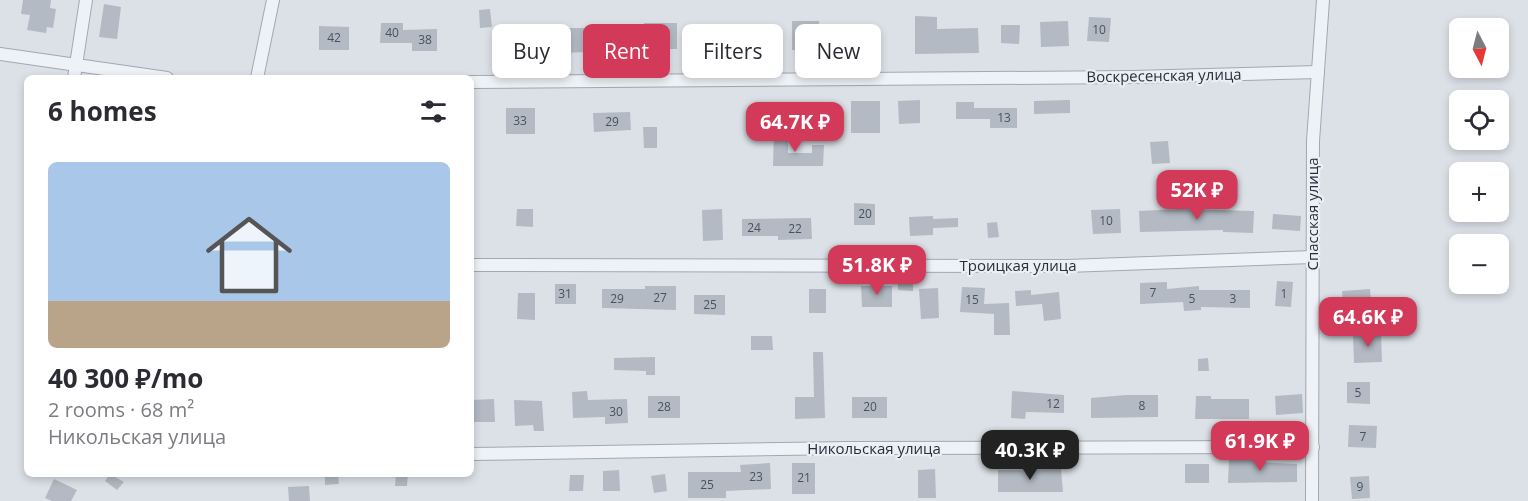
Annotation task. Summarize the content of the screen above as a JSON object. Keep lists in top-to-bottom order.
{
  "streets": {
    "street": [
      "Воскресенская улица",
      "Спасская улица",
      "Троицкая улица",
      "Никольская улица"
    ]
  },
  "crossings": [
    ["Воскресенская улица", "Спасская улица"],
    ["Спасская улица", "Троицкая улица"],
    ["Спасская улица", "Никольская улица"]
  ],
  "house_numbers": [
    "10",
    "40",
    "42",
    "38",
    "13",
    "33",
    "29",
    "20",
    "10",
    "24",
    "22",
    "7",
    "31",
    "1",
    "27",
    "29",
    "5",
    "3",
    "15",
    "25",
    "5",
    "12",
    "8",
    "28",
    "20",
    "30",
    "7",
    "23",
    "21",
    "25",
    "9"
  ],
  "north": "bottom",
  "page": {
    "map_buttons": ["+", "−"],
    "chip": [
      "Buy",
      "Rent",
      "Filters",
      "New"
    ],
    "heading": "6 homes",
    "price": [
      "64.7K ₽",
      "52K ₽",
      "51.8K ₽",
      "64.6K ₽",
      "61.9K ₽",
      "40.3K ₽"
    ],
    "list": [
      {
        "name": "40 300 ₽/mo",
        "note": "2 rooms · 68 m² · Никольская улица"
      }
    ]
  }
}
